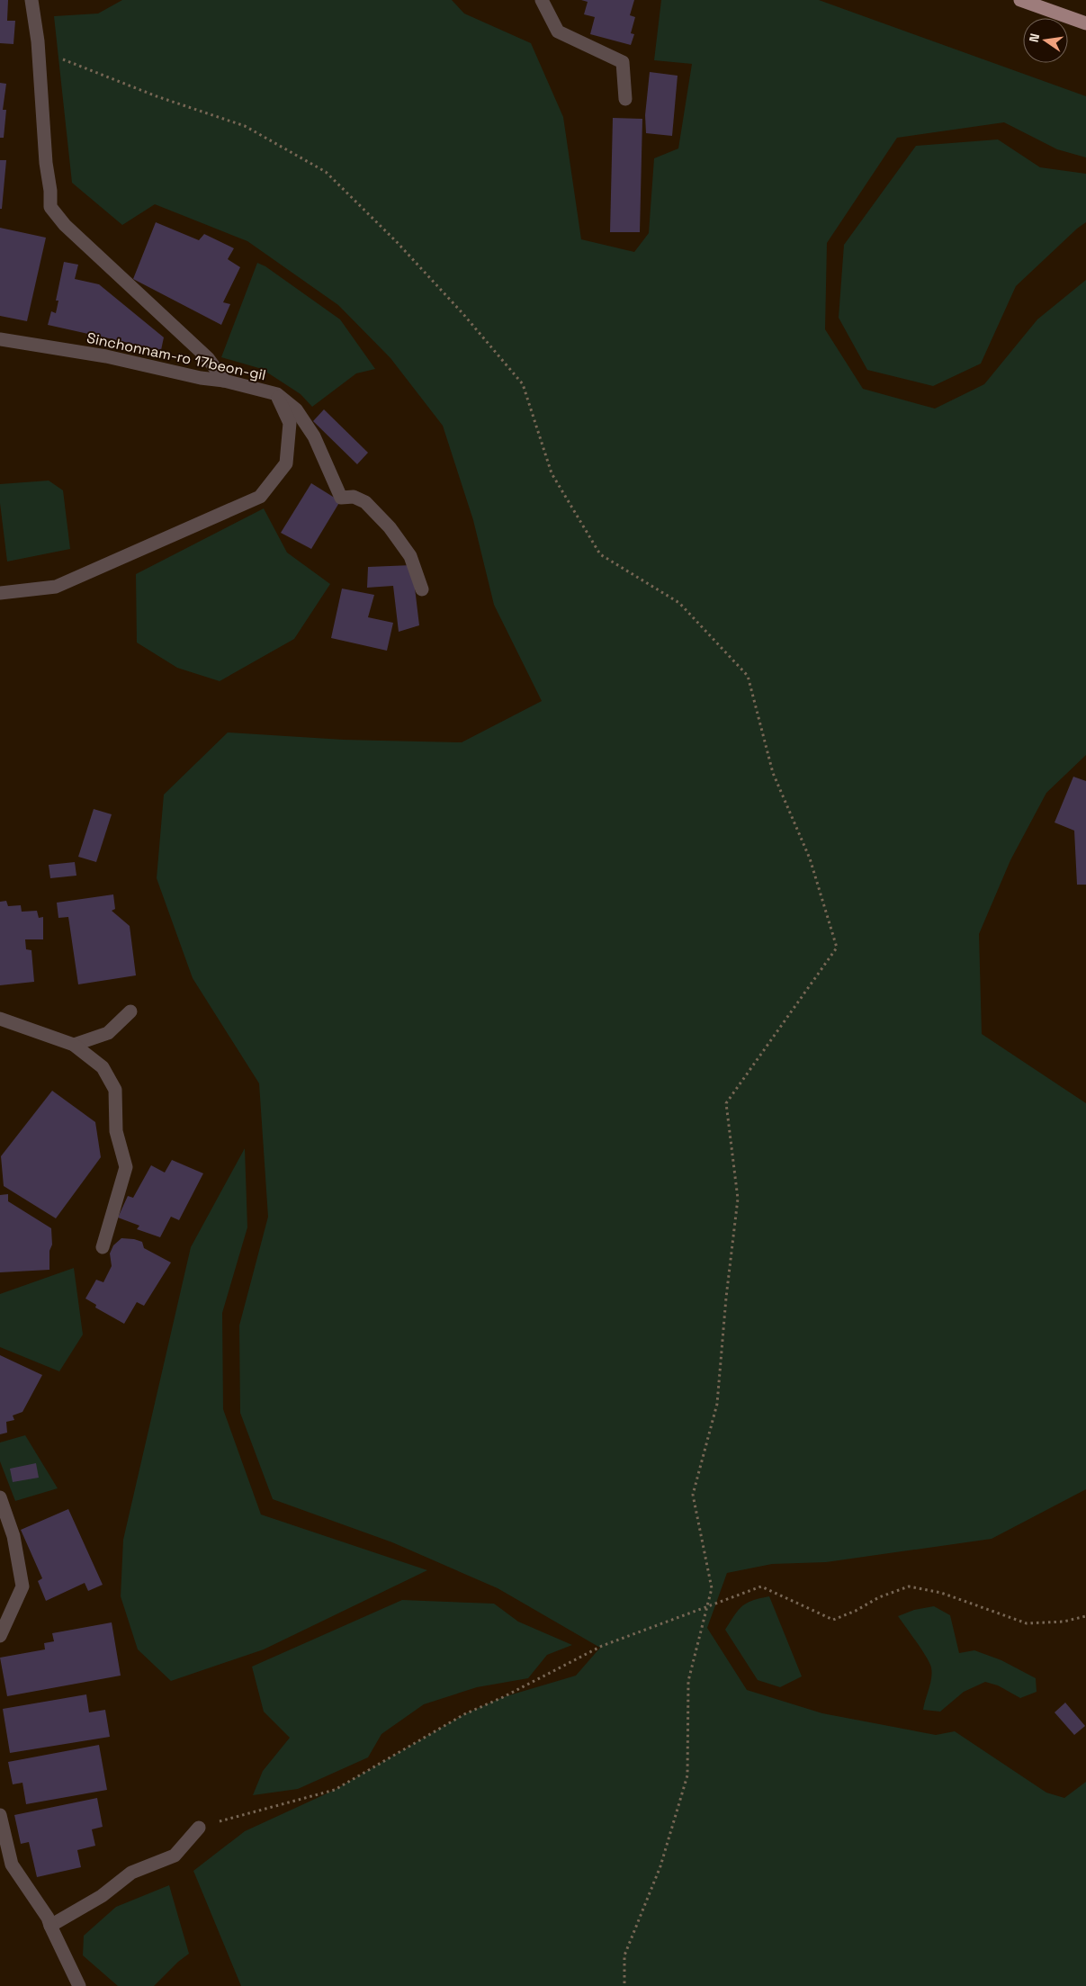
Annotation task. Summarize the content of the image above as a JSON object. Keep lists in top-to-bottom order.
{
  "streets": {
    "street": ["Sinchonnam-ro 17beon-gil"]
  },
  "north": "left"
}
